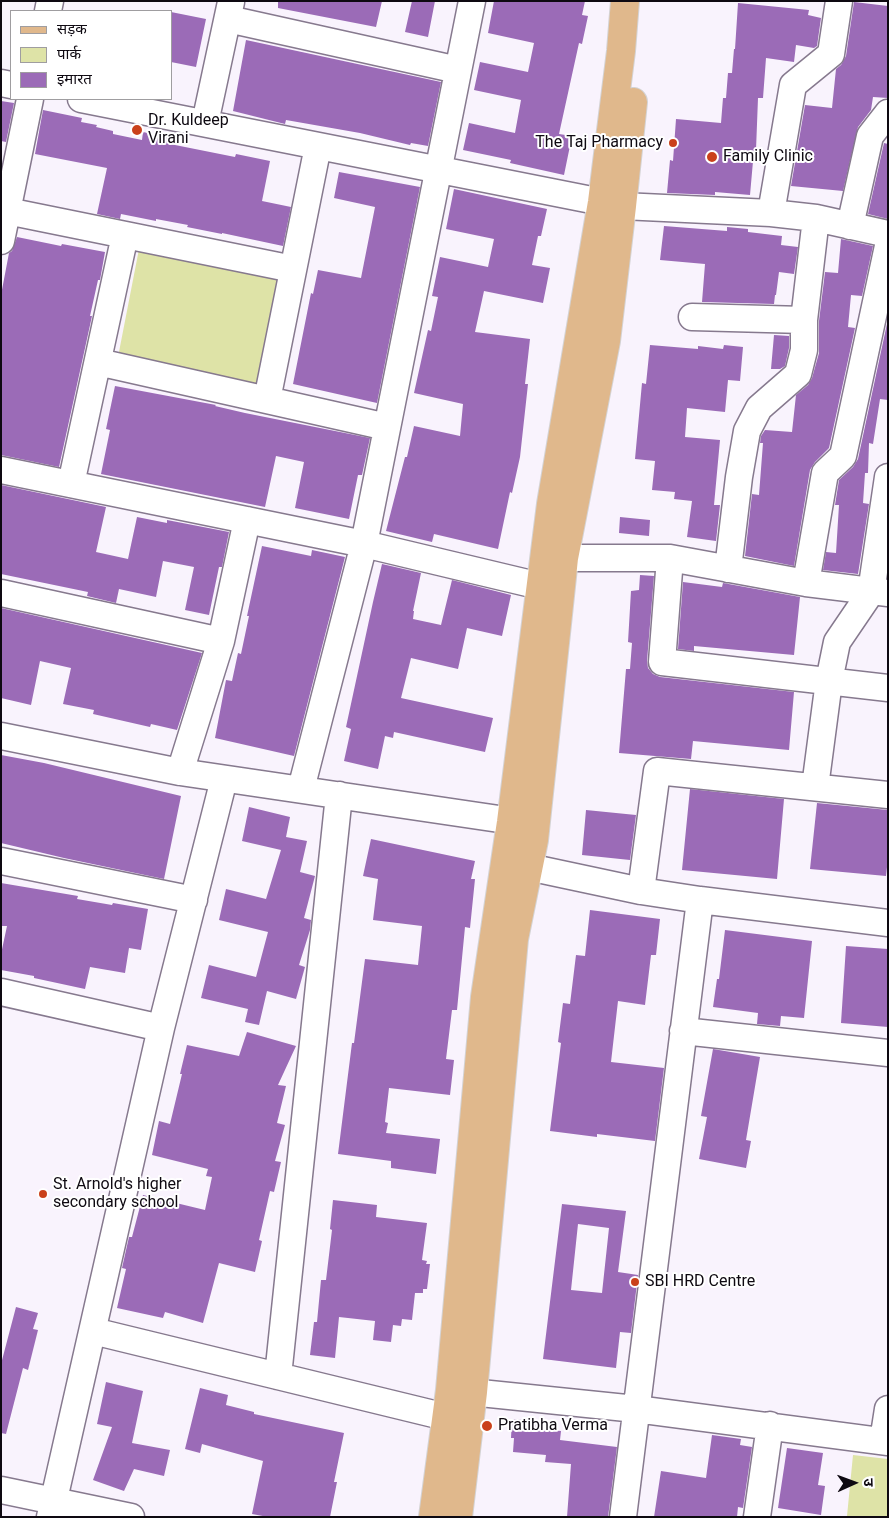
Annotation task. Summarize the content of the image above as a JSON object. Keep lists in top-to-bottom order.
{
  "places": [
    "Dr. Kuldeep Virani",
    "The Taj Pharmacy",
    "Family Clinic",
    "St. Arnold's higher secondary school",
    "SBI HRD Centre",
    "Pratibha Verma"
  ],
  "legend": ["सड़क", "पार्क", "इमारत"],
  "north": "right"
}
